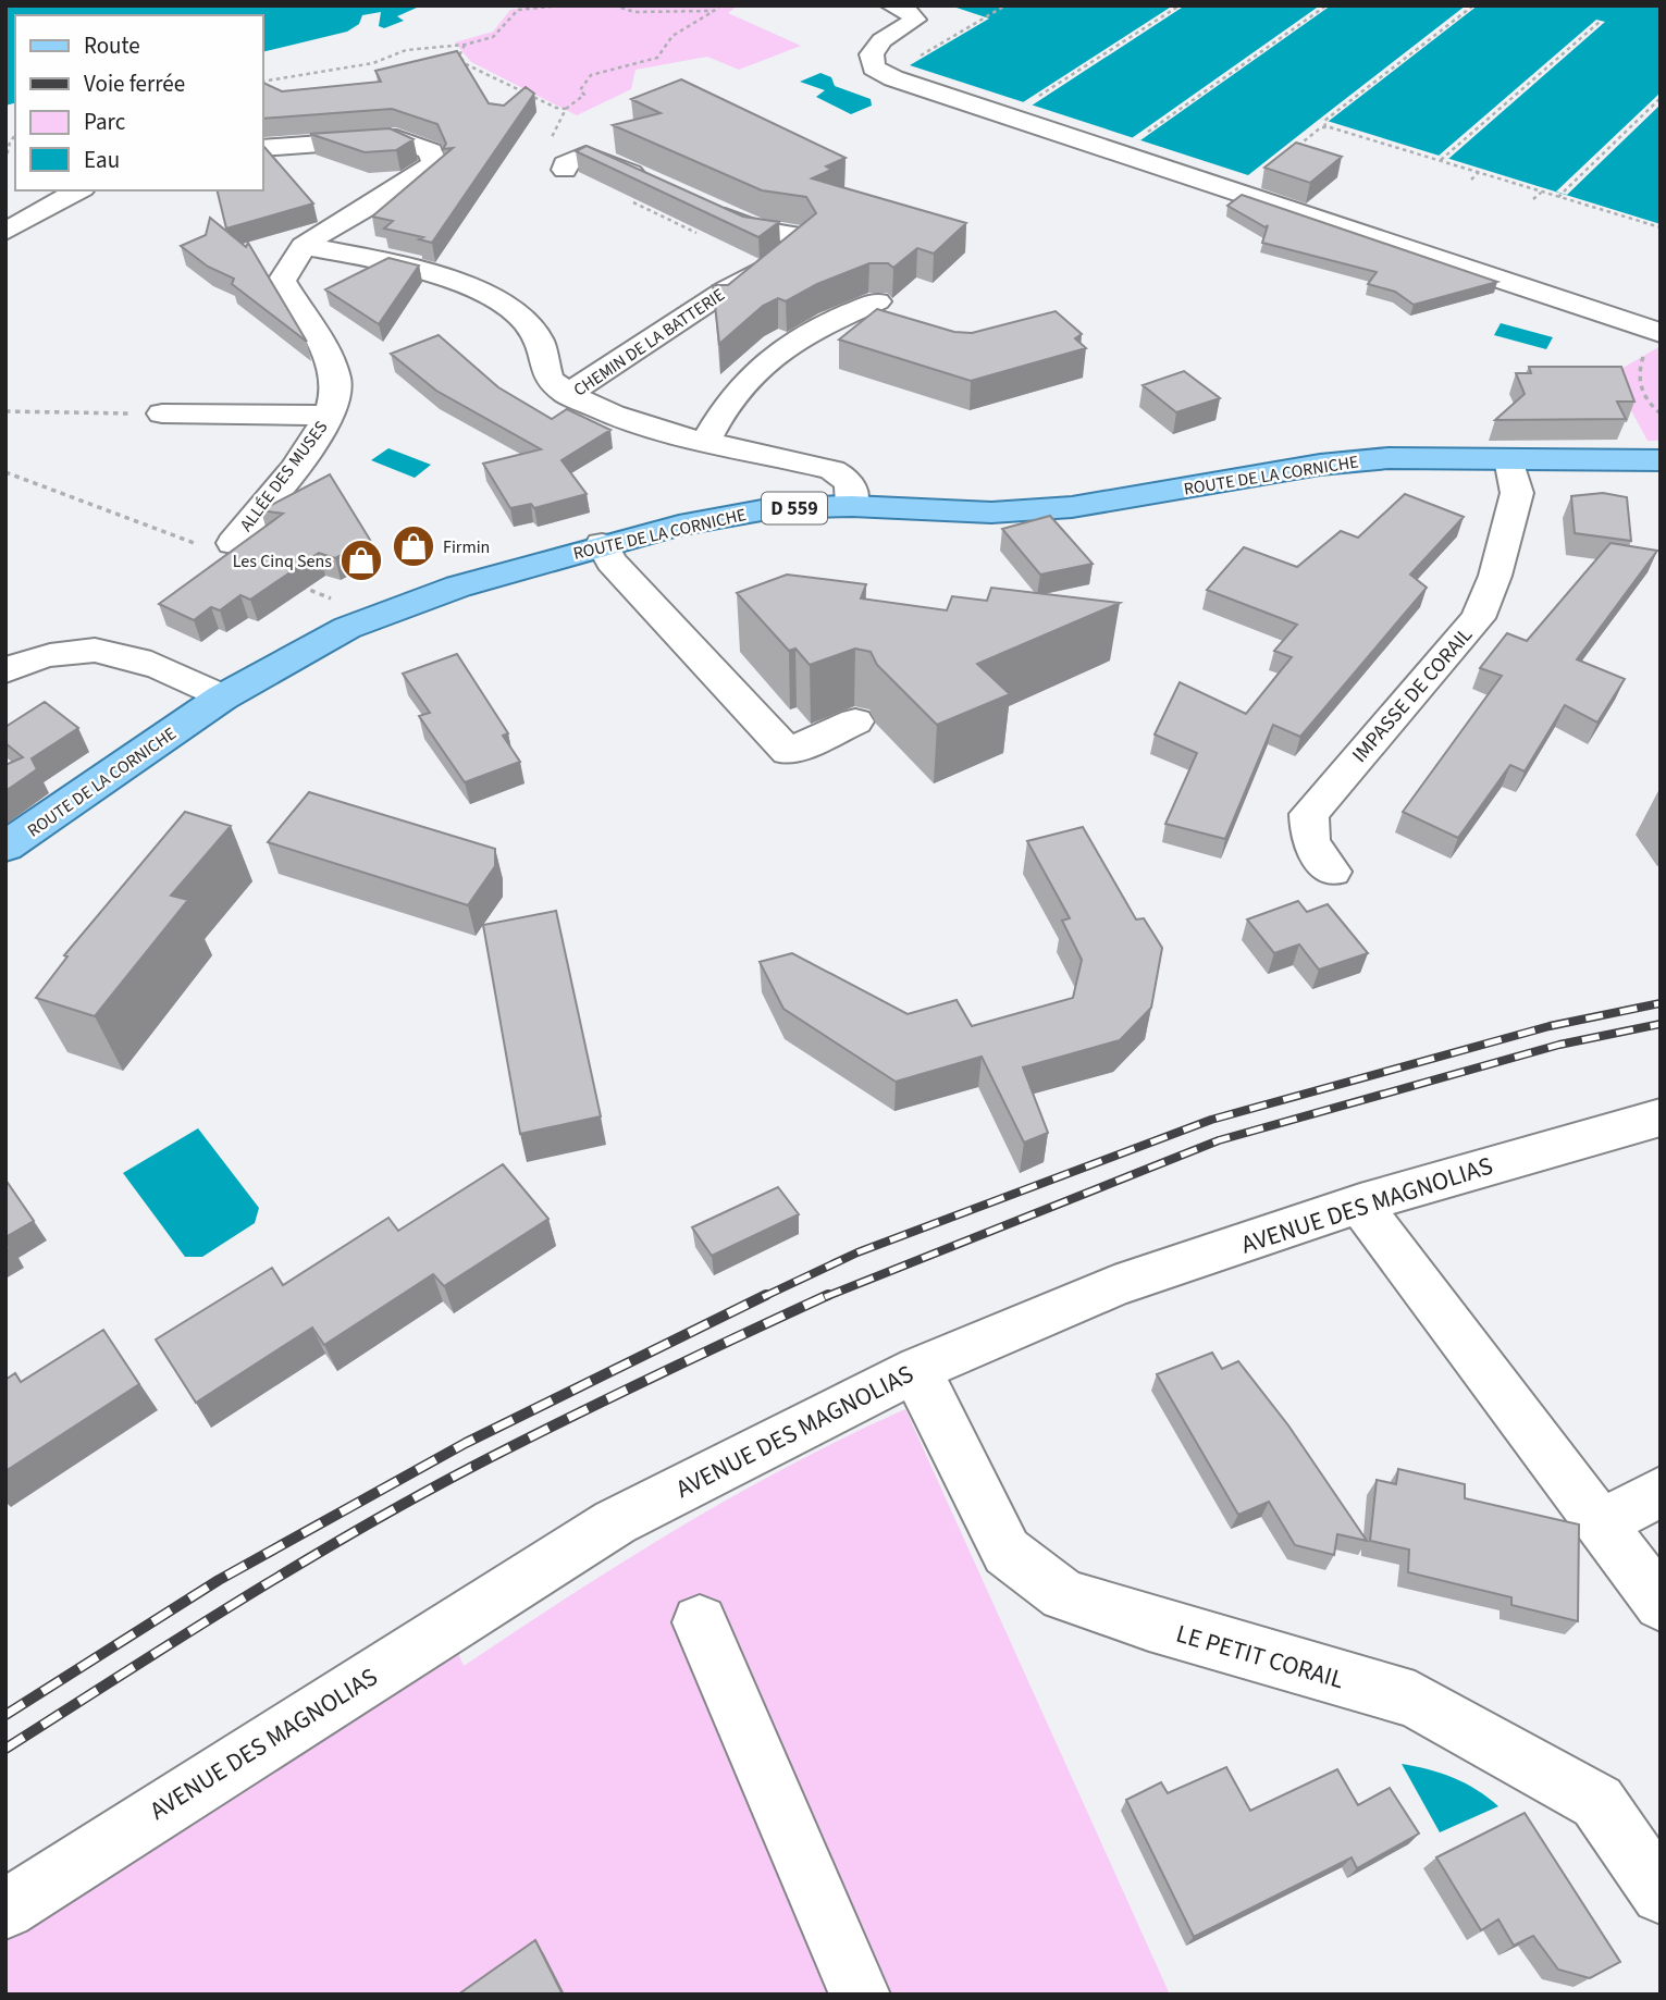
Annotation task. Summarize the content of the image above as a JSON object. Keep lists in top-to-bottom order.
{
  "streets": {
    "main road": ["ROUTE DE LA CORNICHE", "D 559"],
    "street": [
      "CHEMIN DE LA BATTERIE",
      "ALLÉE DES MUSES",
      "IMPASSE DE CORAIL",
      "AVENUE DES MAGNOLIAS",
      "LE PETIT CORAIL"
    ]
  },
  "crossings": [
    ["CHEMIN DE LA BATTERIE", "ROUTE DE LA CORNICHE"],
    ["ROUTE DE LA CORNICHE", "IMPASSE DE CORAIL"],
    ["AVENUE DES MAGNOLIAS", "LE PETIT CORAIL"]
  ],
  "places": {
    "shop": ["Firmin", "Les Cinq Sens"]
  },
  "legend": [
    "Route",
    "Voie ferrée",
    "Parc",
    "Eau"
  ]
}
